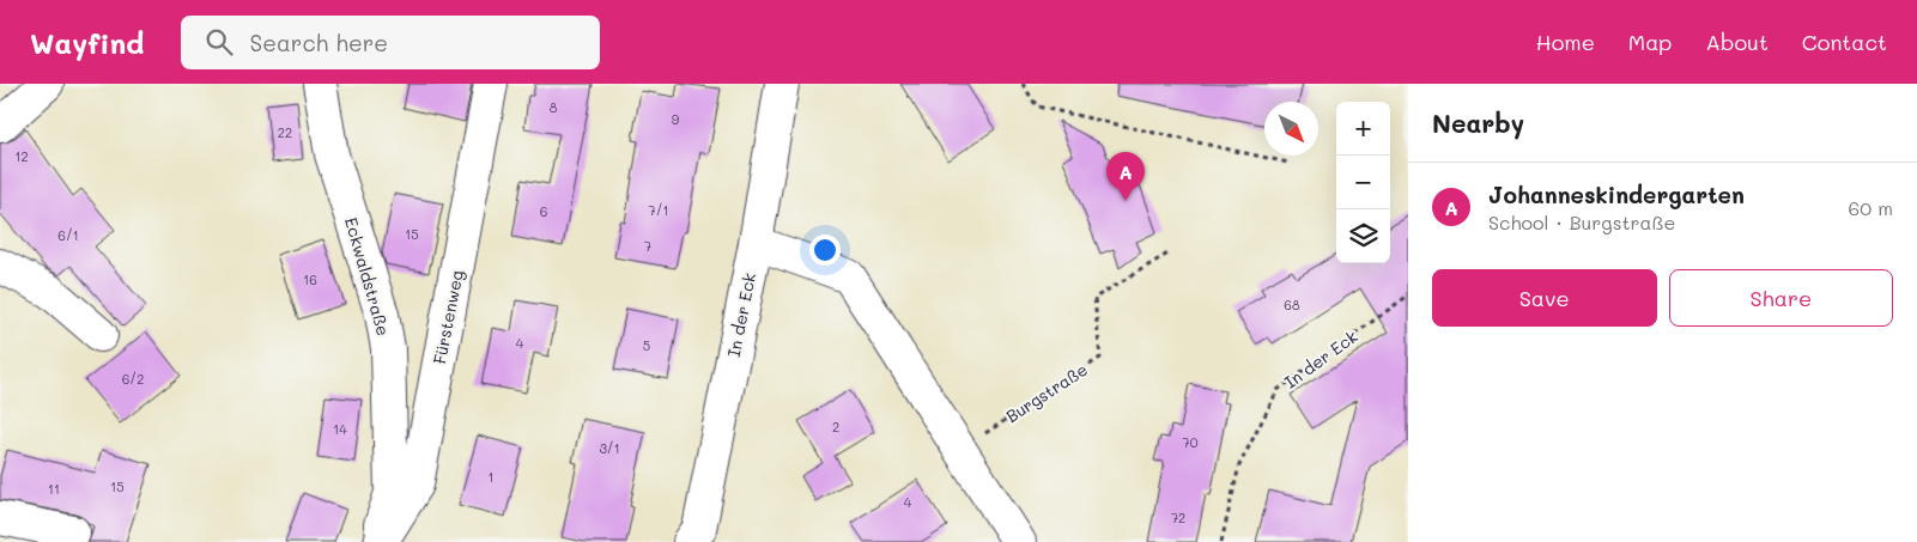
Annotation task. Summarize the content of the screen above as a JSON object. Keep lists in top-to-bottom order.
{
  "streets": {
    "street": ["Eckwaldstraße", "In der Eck", "Fürstenweg"],
    "path": ["Burgstraße"]
  },
  "house_numbers": [
    "8",
    "9",
    "22",
    "12",
    "7/1",
    "6",
    "15",
    "6/1",
    "7",
    "16",
    "68",
    "4",
    "5",
    "6/2",
    "2",
    "14",
    "70",
    "3/1",
    "1",
    "15",
    "11",
    "4",
    "72"
  ],
  "north": "bottom right",
  "page": {
    "header": "Wayfind",
    "search": "Search here",
    "nav": [
      "Home",
      "Map",
      "About",
      "Contact"
    ],
    "heading": "Nearby",
    "map_buttons": ["+", "−"],
    "pins": "A",
    "list": [
      {
        "mark": "A",
        "name": "Johanneskindergarten",
        "note": "School · Burgstraße",
        "value": "60 m"
      }
    ],
    "buttons": ["Save", "Share"]
  }
}
